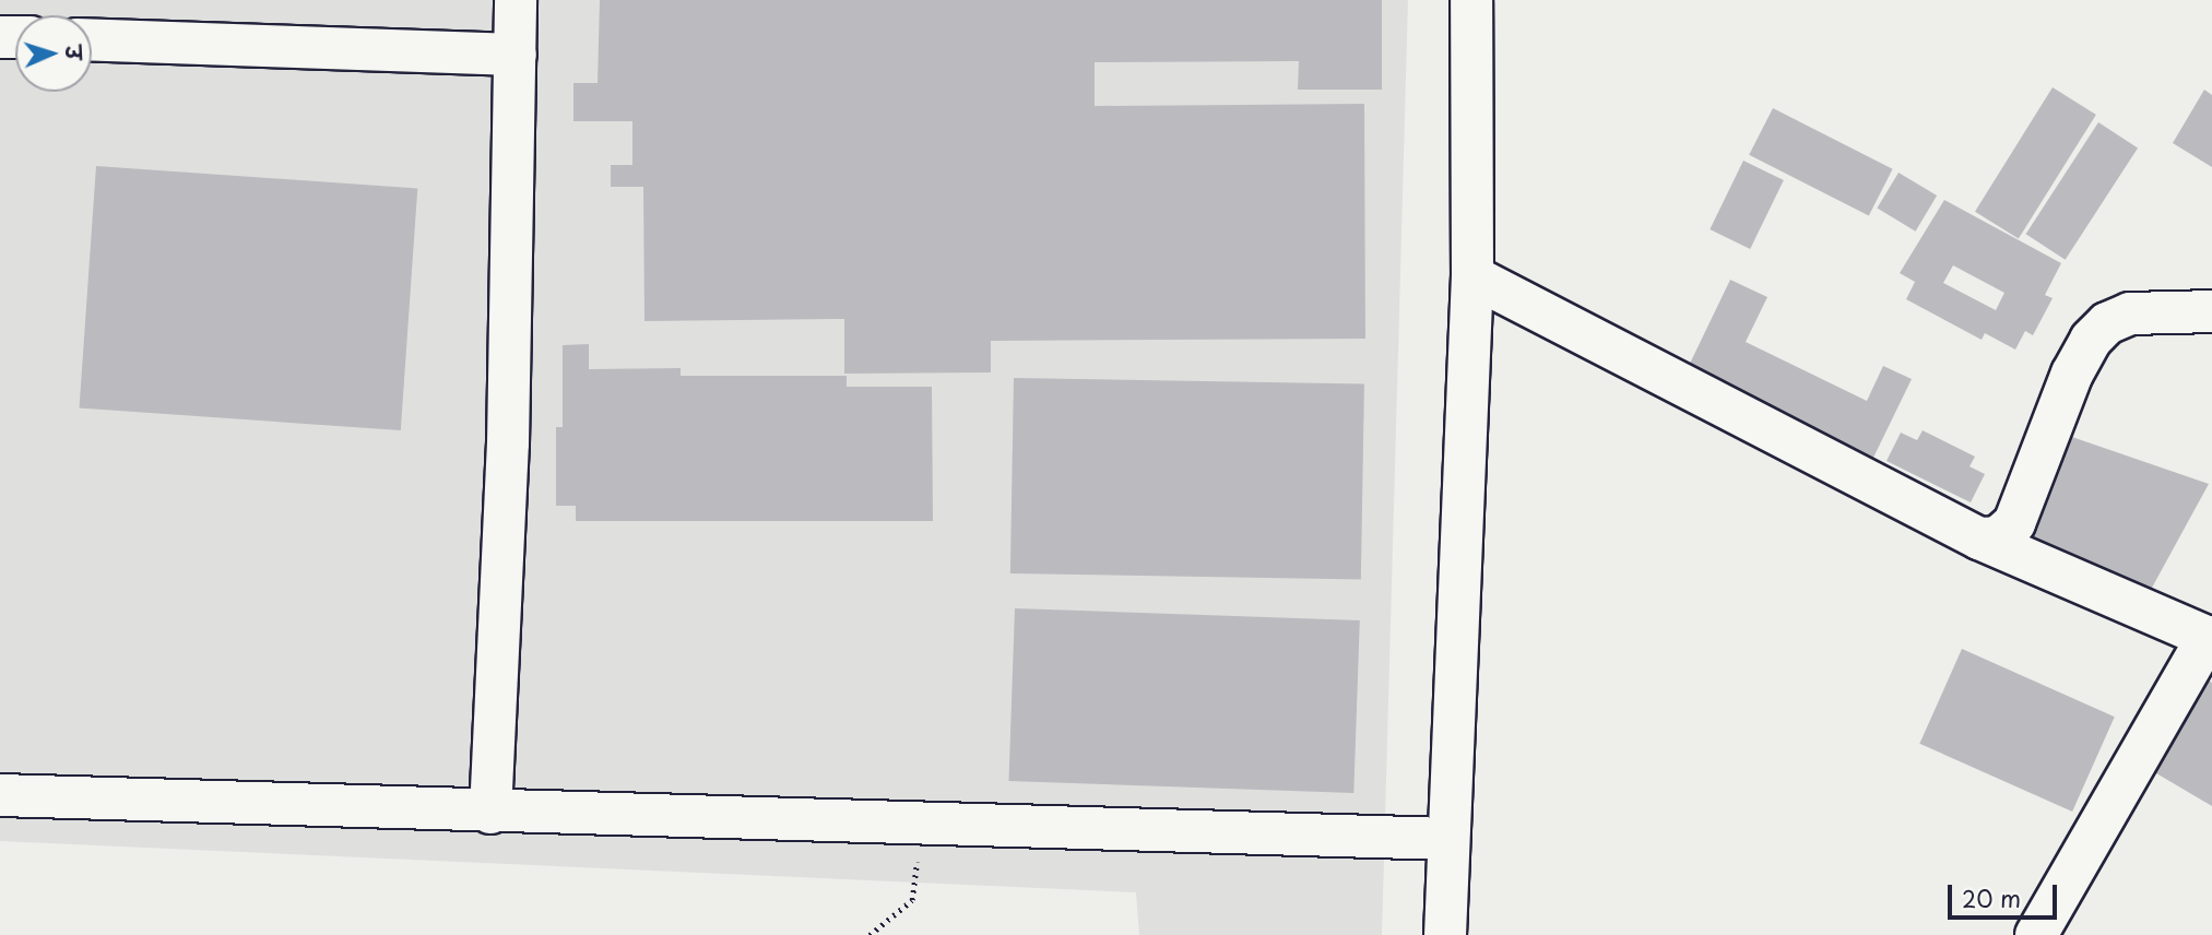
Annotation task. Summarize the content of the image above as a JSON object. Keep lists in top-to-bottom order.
{
  "scale_bar": "20 m",
  "north": "right"
}
